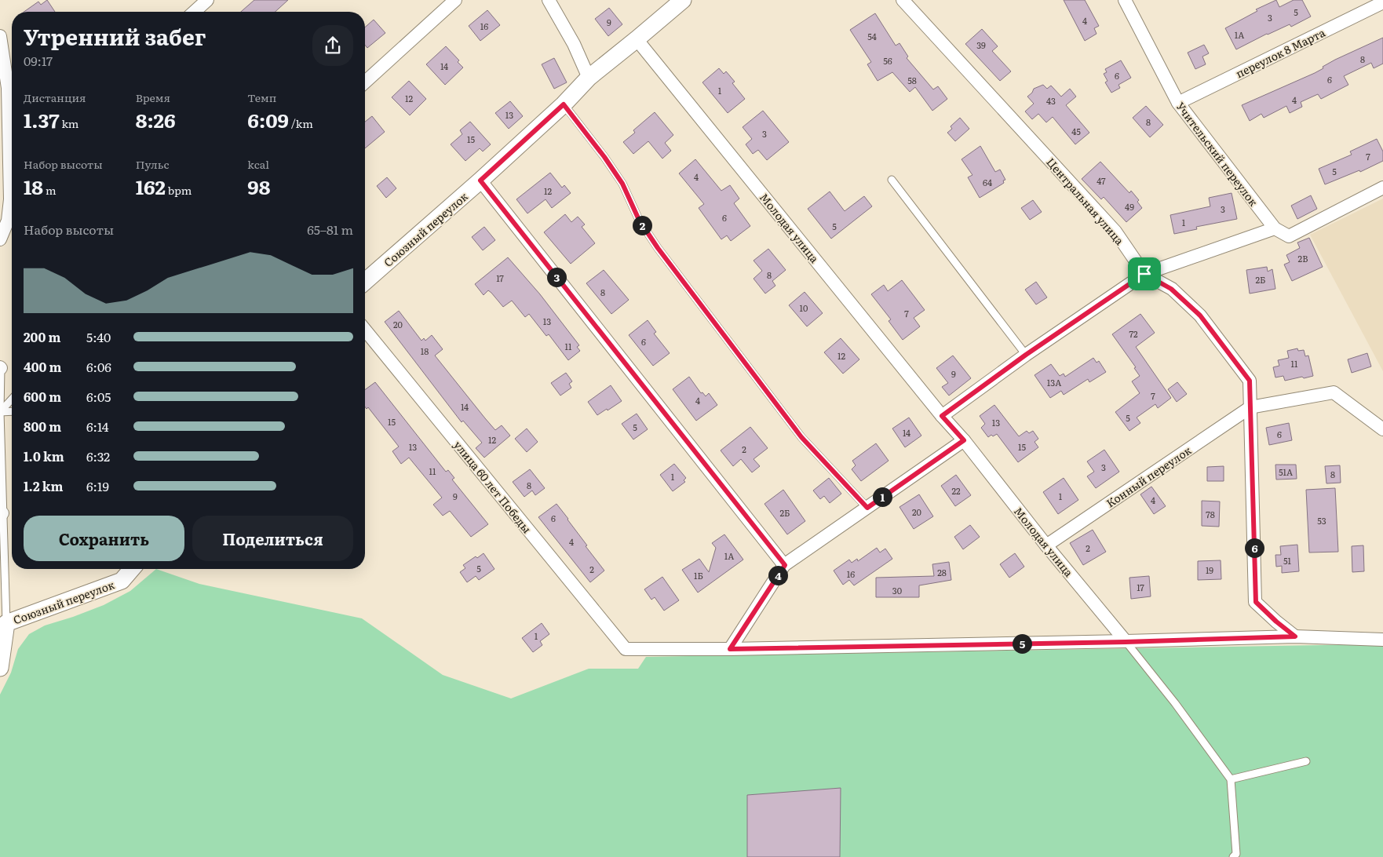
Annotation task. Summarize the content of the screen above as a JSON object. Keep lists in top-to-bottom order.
{
  "streets": {
    "street": [
      "переулок 8 Марта",
      "Учительский переулок",
      "Центральная улица",
      "Молодая улица",
      "Союзный переулок",
      "Конный переулок",
      "улица 60 лет Победы"
    ]
  },
  "crossings": [
    ["переулок 8 Марта", "Учительский переулок"],
    ["Центральная улица", "Конный переулок"],
    ["Молодая улица", "Союзный переулок"],
    ["Молодая улица", "Конный переулок"]
  ],
  "house_numbers": [
    "5",
    "3",
    "4",
    "9",
    "16",
    "1А",
    "54",
    "39",
    "8",
    "56",
    "14",
    "6",
    "6",
    "58",
    "1",
    "12",
    "4",
    "43",
    "13",
    "8",
    "45",
    "3",
    "15",
    "7",
    "5",
    "4",
    "47",
    "64",
    "12",
    "49",
    "3",
    "6",
    "1",
    "5",
    "2В",
    "8",
    "17",
    "2Б",
    "8",
    "10",
    "7",
    "13",
    "20",
    "72",
    "6",
    "11",
    "18",
    "12",
    "11",
    "9",
    "13А",
    "7",
    "4",
    "14",
    "5",
    "15",
    "13",
    "5",
    "14",
    "6",
    "12",
    "13",
    "15",
    "2",
    "3",
    "11",
    "51А",
    "8",
    "1",
    "8",
    "22",
    "9",
    "1",
    "4",
    "20",
    "2Б",
    "78",
    "6",
    "53",
    "4",
    "2",
    "1А",
    "51",
    "5",
    "2",
    "19",
    "28",
    "16",
    "1Б",
    "17",
    "30",
    "1"
  ],
  "page": {
    "heading": ["Утренний забег", "09:17"],
    "stats": [
      ["Дистанция", "1.37 km"],
      ["Время", "8:26"],
      ["Темп", "6:09 /km"],
      ["Набор высоты", "18 m"],
      ["Пульс", "162 bpm"],
      ["kcal", "98"]
    ],
    "chart": ["Набор высоты", "65–81 m"],
    "pins": [
      "2",
      "3",
      "1",
      "6",
      "4",
      "5"
    ],
    "list": [
      {
        "name": "200 m",
        "note": "5:40"
      },
      {
        "name": "400 m",
        "note": "6:06"
      },
      {
        "name": "600 m",
        "note": "6:05"
      },
      {
        "name": "800 m",
        "note": "6:14"
      },
      {
        "name": "1.0 km",
        "note": "6:32"
      },
      {
        "name": "1.2 km",
        "note": "6:19"
      }
    ],
    "buttons": ["Сохранить", "Поделиться"]
  }
}
